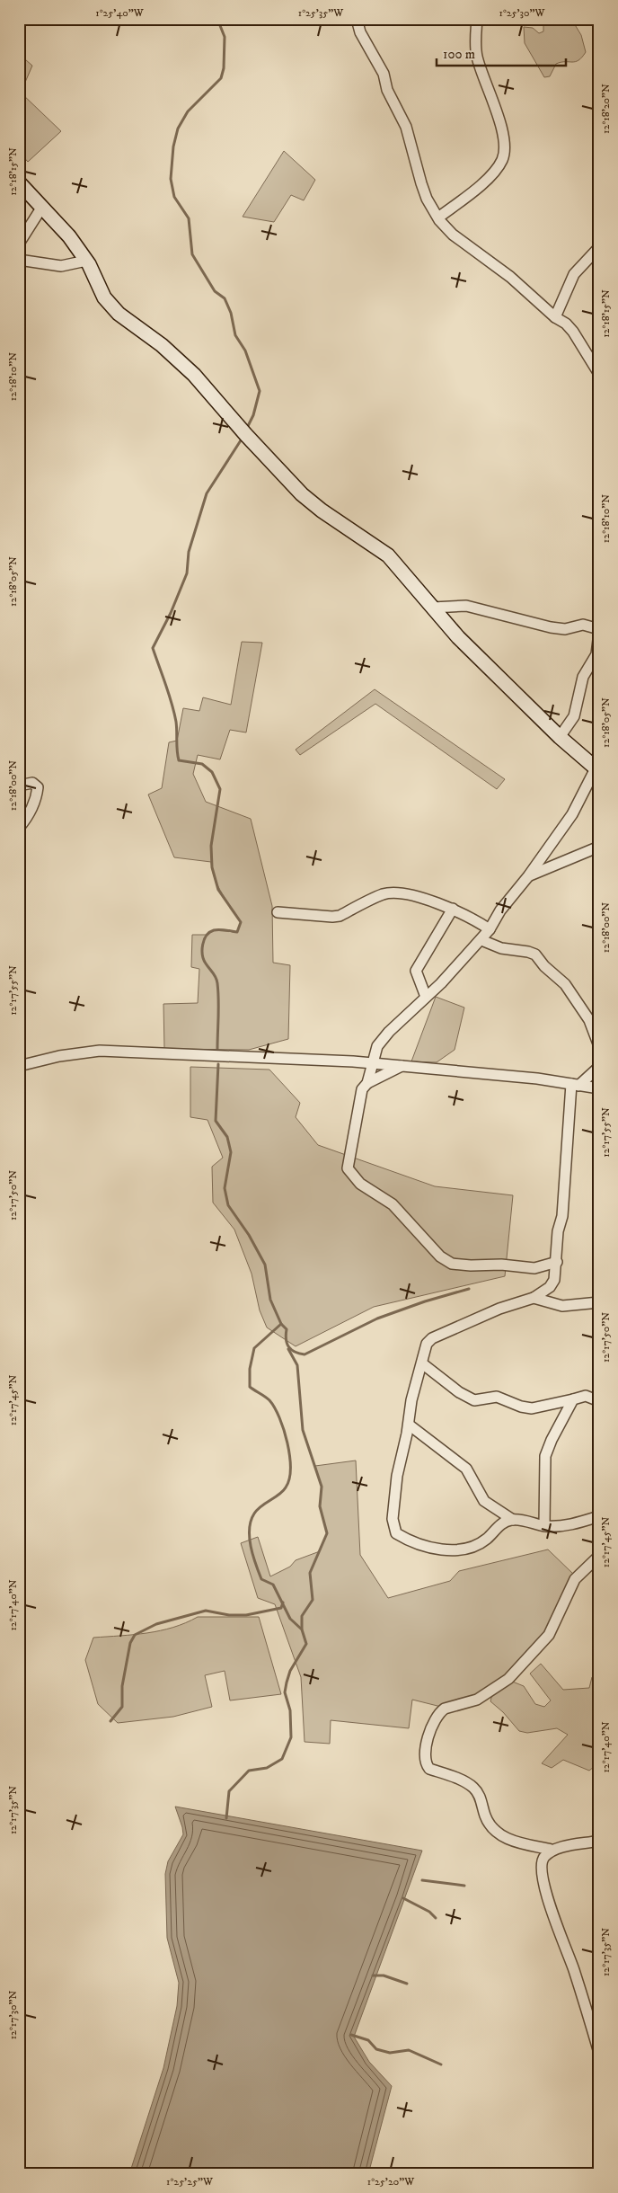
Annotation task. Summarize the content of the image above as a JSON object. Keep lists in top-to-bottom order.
{
  "scale_bar": "100 m",
  "coordinates": [
    "1°25'40\"W",
    "1°25'35\"W",
    "1°25'30\"W",
    "12°18'20\"N",
    "12°18'15\"N",
    "12°18'10\"N",
    "12°18'05\"N",
    "12°18'00\"N",
    "12°17'55\"N",
    "12°17'50\"N",
    "12°17'45\"N",
    "12°17'40\"N",
    "12°17'35\"N",
    "12°17'30\"N",
    "1°25'25\"W",
    "1°25'20\"W"
  ]
}
